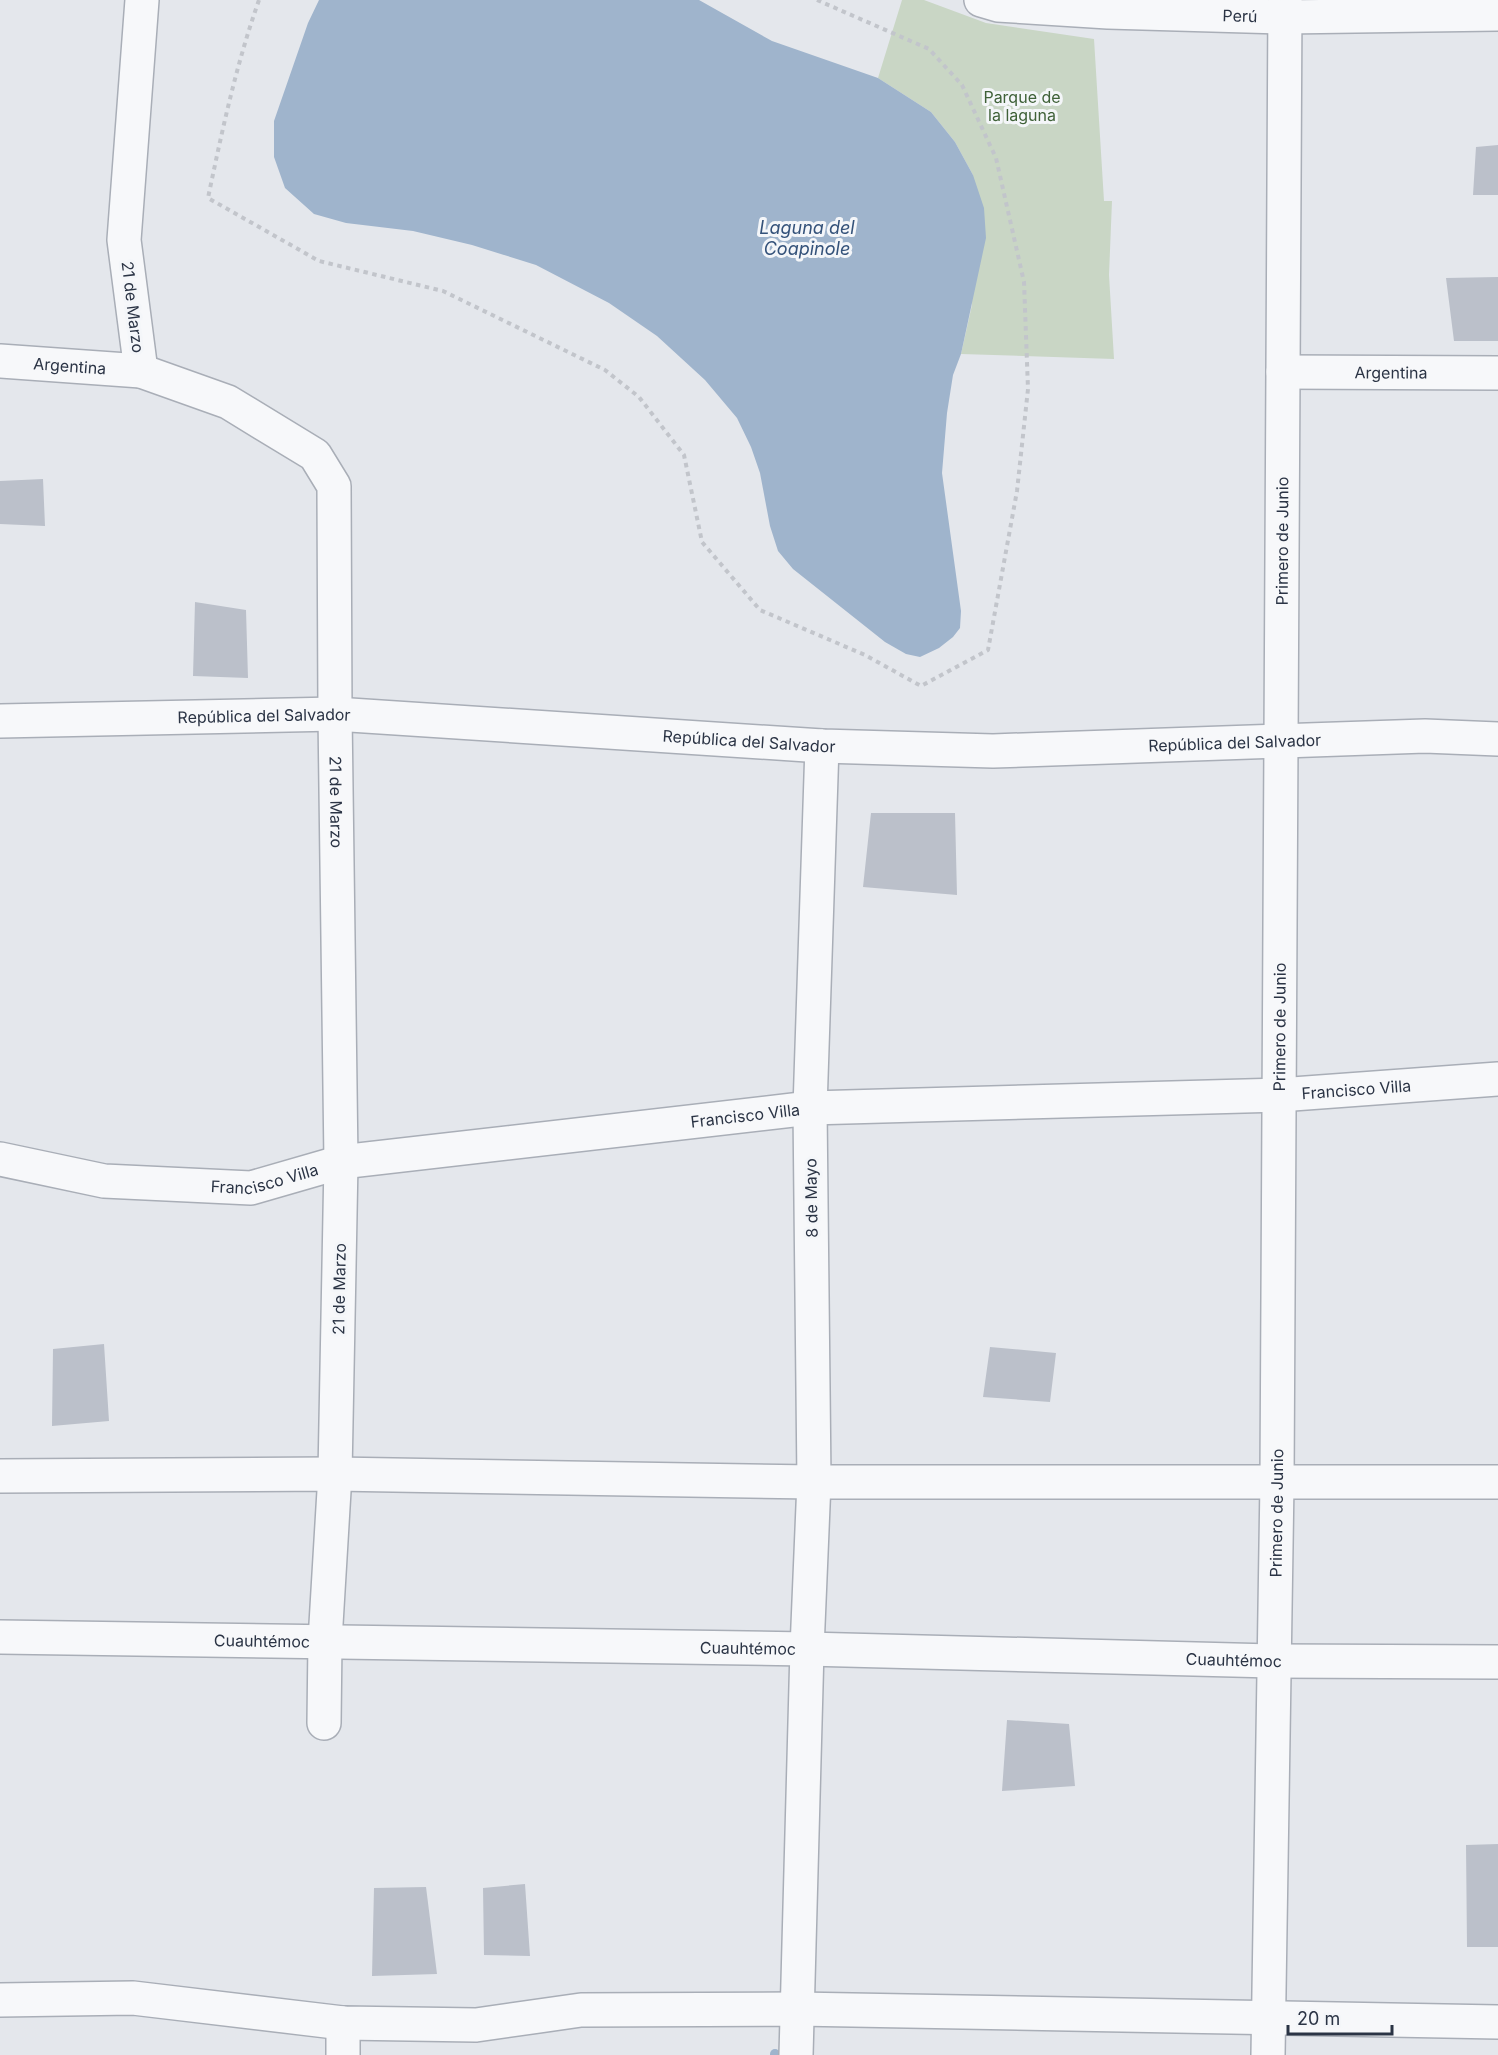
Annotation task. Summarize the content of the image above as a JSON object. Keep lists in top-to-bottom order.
{
  "streets": {
    "street": [
      "Perú",
      "21 de Marzo",
      "Argentina",
      "Primero de Junio",
      "República del Salvador",
      "Francisco Villa",
      "8 de Mayo",
      "Cuauhtémoc"
    ]
  },
  "crossings": [
    ["Perú", "Primero de Junio"],
    ["21 de Marzo", "Argentina"],
    ["21 de Marzo", "República del Salvador"],
    ["21 de Marzo", "Francisco Villa"],
    ["21 de Marzo", "Cuauhtémoc"],
    ["Argentina", "Primero de Junio"],
    ["Primero de Junio", "República del Salvador"],
    ["Primero de Junio", "Francisco Villa"],
    ["Primero de Junio", "Cuauhtémoc"],
    ["República del Salvador", "8 de Mayo"],
    ["Francisco Villa", "8 de Mayo"],
    ["8 de Mayo", "Cuauhtémoc"]
  ],
  "water": ["Laguna del Coapinole"],
  "parks": ["Parque de la laguna"],
  "scale_bar": "20 m"
}
